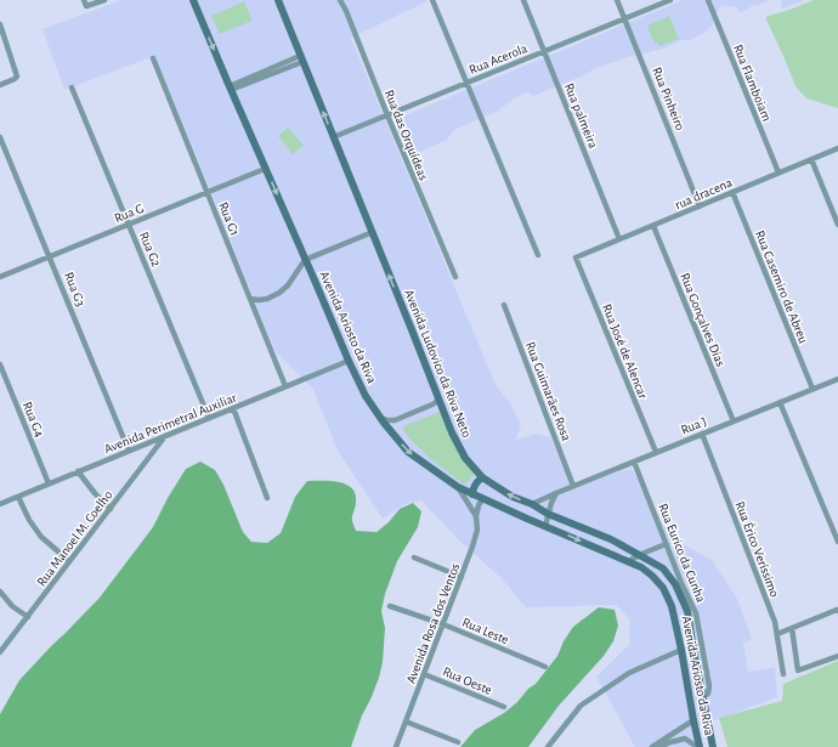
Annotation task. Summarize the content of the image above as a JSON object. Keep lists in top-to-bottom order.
{
  "streets": {
    "street": [
      "Rua Acerola",
      "Rua Flamboiam",
      "Rua Pinheiro",
      "Rua palmeira",
      "Rua das Orquídeas",
      "rua dracena",
      "Rua G",
      "Rua G1",
      "Rua G2",
      "Rua Casemiro de Abreu",
      "Rua G3",
      "Rua Gonçalves Dias",
      "Avenida Ariosto da Riva",
      "Rua José de Alencar",
      "Avenida Ludovico da Riva Neto",
      "Rua Guimarães Rosa",
      "Rua G4",
      "Avenida Perimetral Auxiliar",
      "Rua J",
      "Rua Manoel M. Coelho",
      "Rua Érico Veríssimo",
      "Rua Eurico da Cunha",
      "Avenida Rosa dos Ventos",
      "Rua Leste",
      "Rua Oeste"
    ]
  },
  "crossings": [
    ["Rua Acerola", "Rua Pinheiro"],
    ["Rua Acerola", "Rua palmeira"],
    ["Rua Acerola", "Rua das Orquídeas"],
    ["Rua Acerola", "Avenida Ludovico da Riva Neto"],
    ["Rua Flamboiam", "rua dracena"],
    ["Rua Pinheiro", "rua dracena"],
    ["Rua palmeira", "rua dracena"],
    ["rua dracena", "Rua Casemiro de Abreu"],
    ["rua dracena", "Rua Gonçalves Dias"],
    ["rua dracena", "Rua José de Alencar"],
    ["Rua G", "Rua G1"],
    ["Rua G", "Rua G2"],
    ["Rua G", "Rua G3"],
    ["Rua G", "Avenida Ariosto da Riva"],
    ["Rua G1", "Avenida Perimetral Auxiliar"],
    ["Rua G2", "Avenida Perimetral Auxiliar"],
    ["Rua Casemiro de Abreu", "Rua J"],
    ["Rua G3", "Avenida Perimetral Auxiliar"],
    ["Rua Gonçalves Dias", "Rua J"],
    ["Avenida Ariosto da Riva", "Avenida Perimetral Auxiliar"],
    ["Rua José de Alencar", "Rua J"],
    ["Avenida Ludovico da Riva Neto", "Rua J"],
    ["Avenida Ludovico da Riva Neto", "Rua Eurico da Cunha"],
    ["Rua Guimarães Rosa", "Rua J"],
    ["Rua G4", "Avenida Perimetral Auxiliar"],
    ["Avenida Perimetral Auxiliar", "Rua Manoel M. Coelho"],
    ["Rua J", "Rua Érico Veríssimo"],
    ["Rua J", "Rua Eurico da Cunha"],
    ["Avenida Rosa dos Ventos", "Rua Leste"],
    ["Avenida Rosa dos Ventos", "Rua Oeste"]
  ],
  "one_way": ["Avenida Ariosto da Riva"]
}
